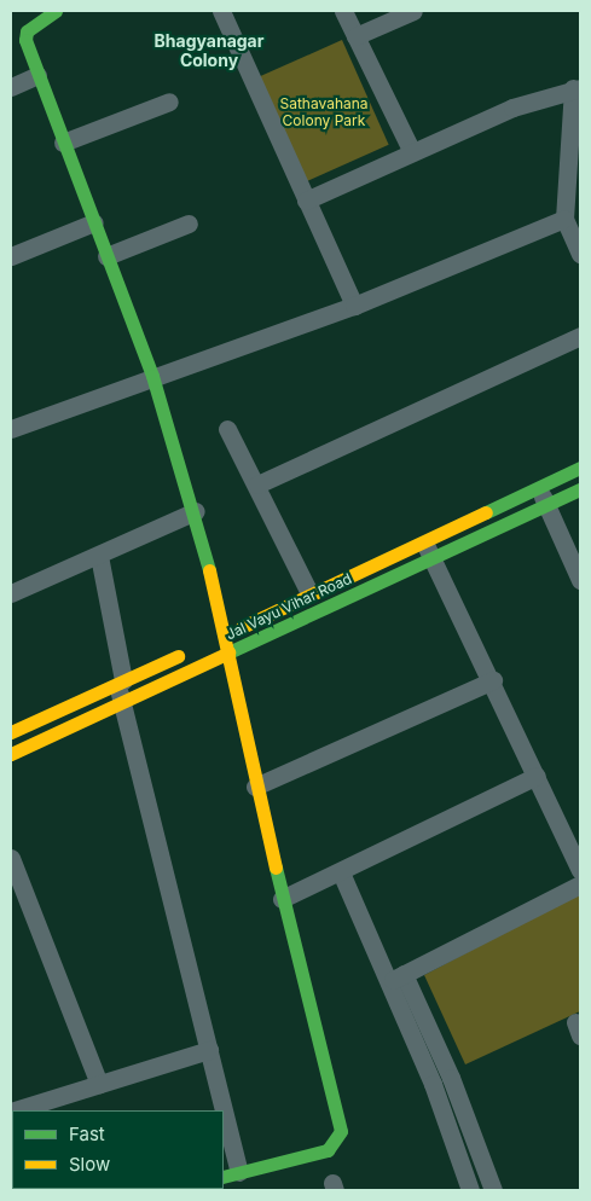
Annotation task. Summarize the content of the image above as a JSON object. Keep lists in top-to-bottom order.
{
  "streets": {
    "street": ["Jal Vayu Vihar Road"]
  },
  "districts": ["Bhagyanagar Colony"],
  "parks": ["Sathavahana Colony Park"],
  "legend": ["Fast", "Slow"]
}
